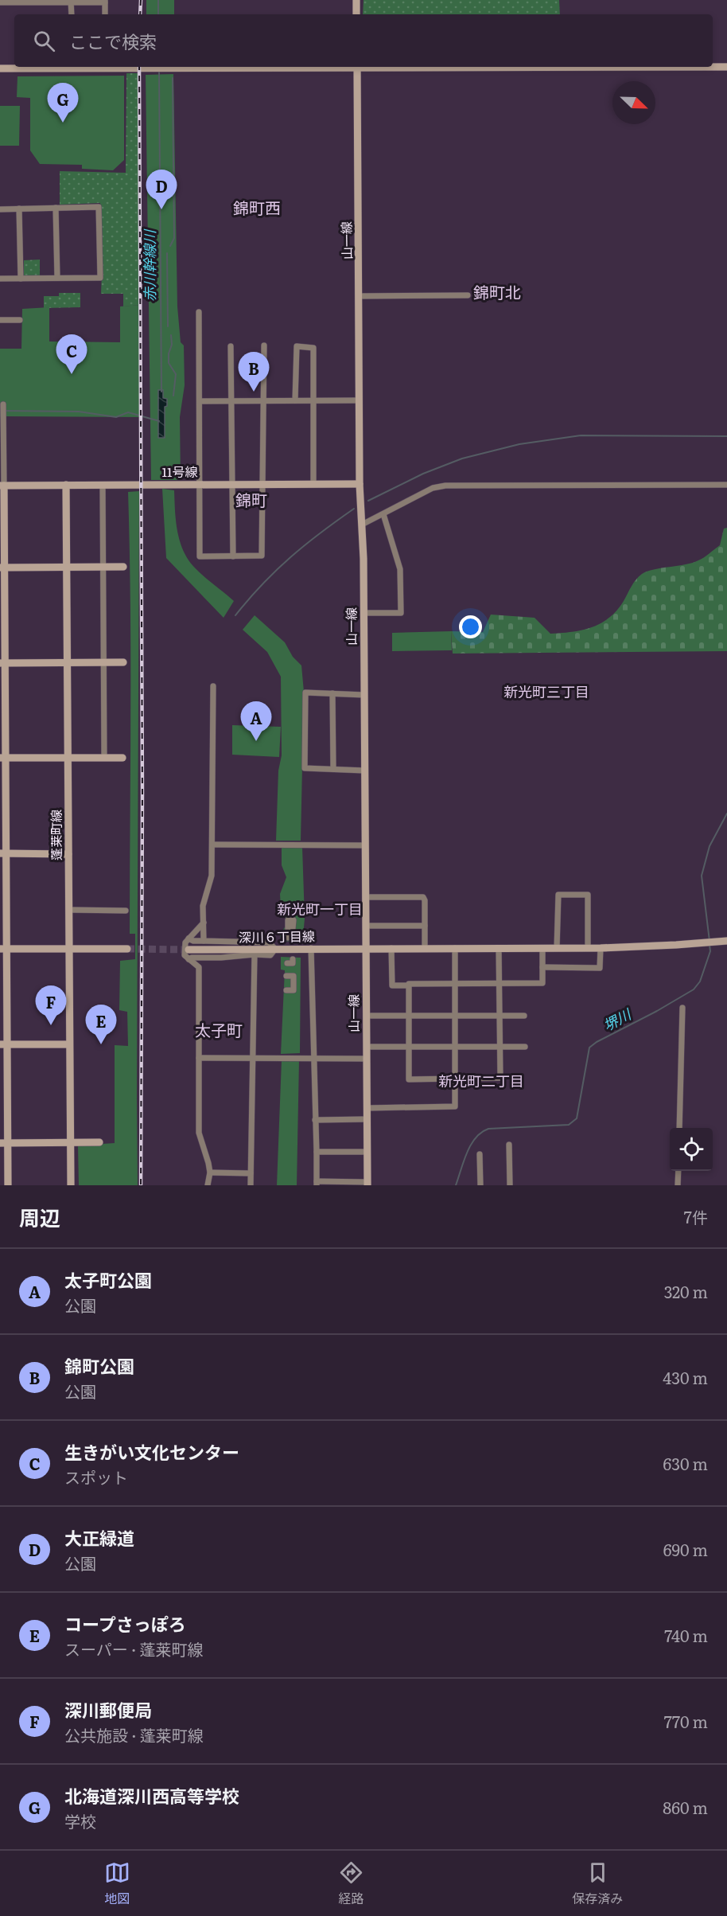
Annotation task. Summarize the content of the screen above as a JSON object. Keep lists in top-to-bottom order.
{
  "streets": {
    "street": [
      "山一線",
      "11号線",
      "蓬莱町線",
      "深川６丁目線"
    ]
  },
  "crossings": [
    ["山一線", "11号線"],
    ["山一線", "深川６丁目線"],
    ["11号線", "蓬莱町線"]
  ],
  "districts": [
    "錦町西",
    "錦町北",
    "錦町",
    "新光町三丁目",
    "新光町一丁目",
    "太子町",
    "新光町二丁目"
  ],
  "water": ["赤川幹線川", "堺川"],
  "north": "bottom right",
  "page": {
    "search": "ここで検索",
    "pins": [
      "G",
      "D",
      "C",
      "B",
      "A",
      "F",
      "E"
    ],
    "heading": ["周辺", "7件"],
    "list": [
      {
        "mark": "A",
        "name": "太子町公園",
        "note": "公園",
        "value": "320 m"
      },
      {
        "mark": "B",
        "name": "錦町公園",
        "note": "公園",
        "value": "430 m"
      },
      {
        "mark": "C",
        "name": "生きがい文化センター",
        "note": "スポット",
        "value": "630 m"
      },
      {
        "mark": "D",
        "name": "大正緑道",
        "note": "公園",
        "value": "690 m"
      },
      {
        "mark": "E",
        "name": "コープさっぽろ",
        "note": "スーパー · 蓬莱町線",
        "value": "740 m"
      },
      {
        "mark": "F",
        "name": "深川郵便局",
        "note": "公共施設 · 蓬莱町線",
        "value": "770 m"
      },
      {
        "mark": "G",
        "name": "北海道深川西高等学校",
        "note": "学校",
        "value": "860 m"
      }
    ],
    "nav": ["地図", "経路", "保存済み"]
  }
}
